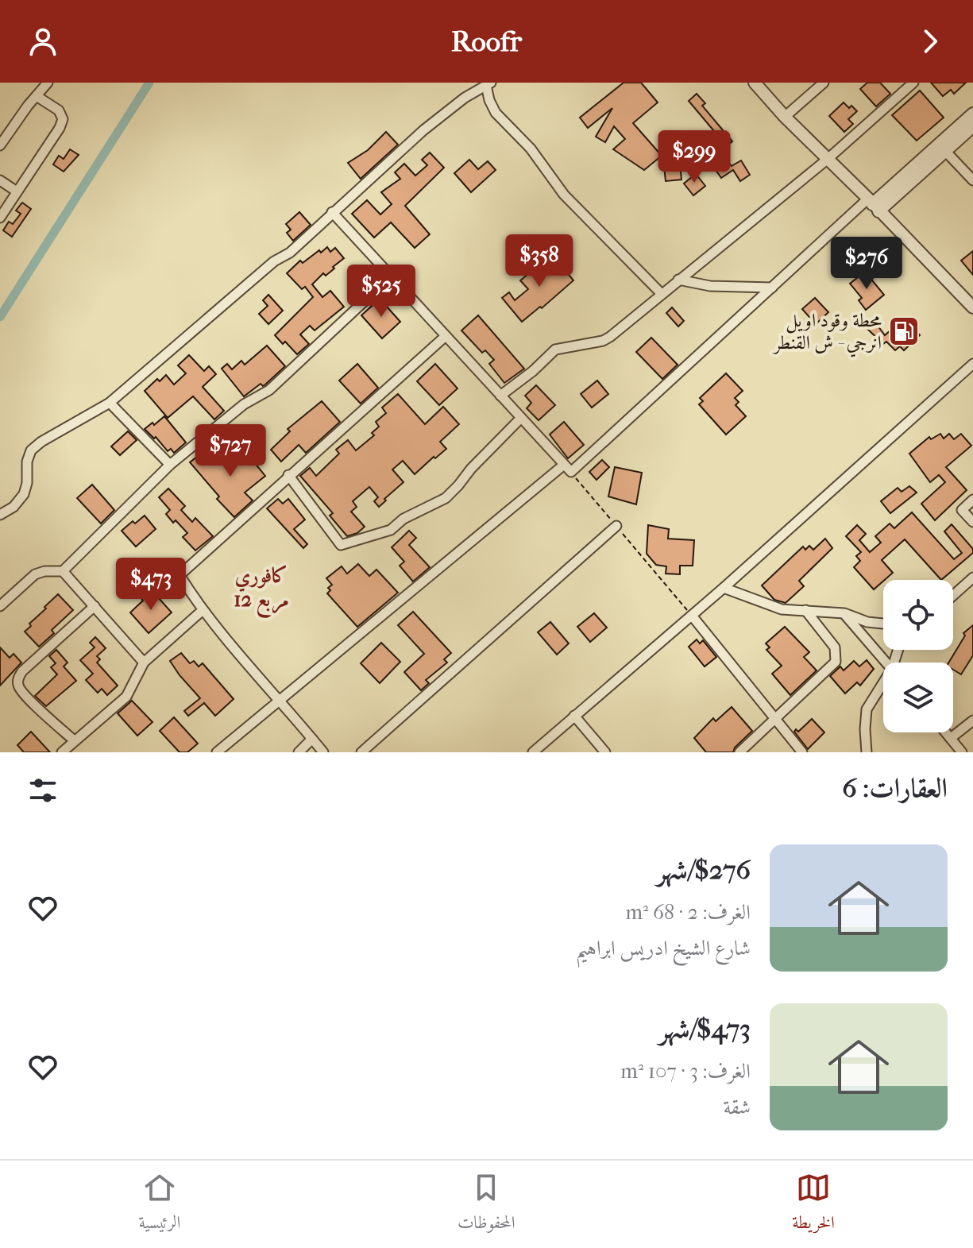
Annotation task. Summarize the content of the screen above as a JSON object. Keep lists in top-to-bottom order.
{
  "districts": ["كافوري مربع 12"],
  "places": {
    "fuel station": ["محطة وقود اويل انرجي - ش القنطر"]
  },
  "page": {
    "header": "Roofr",
    "price": [
      "$299",
      "$358",
      "$276",
      "$525",
      "$727",
      "$473"
    ],
    "heading": "العقارات: 6",
    "list": [
      {
        "name": "$276/شهر",
        "note": "الغرف: 2 · 68 m² · شارع الشيخ ادريس ابراهيم"
      },
      {
        "name": "$473/شهر",
        "note": "الغرف: 3 · 107 m² · شقة"
      }
    ],
    "tabs": ["الخريطة", "المحفوظات", "الرئيسية"]
  }
}
